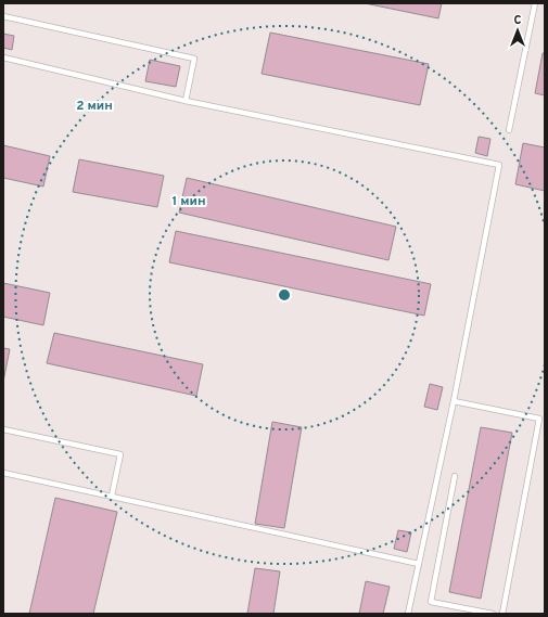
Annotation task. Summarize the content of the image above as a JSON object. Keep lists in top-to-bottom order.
{
  "north": "top",
  "rings": ["2 мин", "1 мин"]
}
